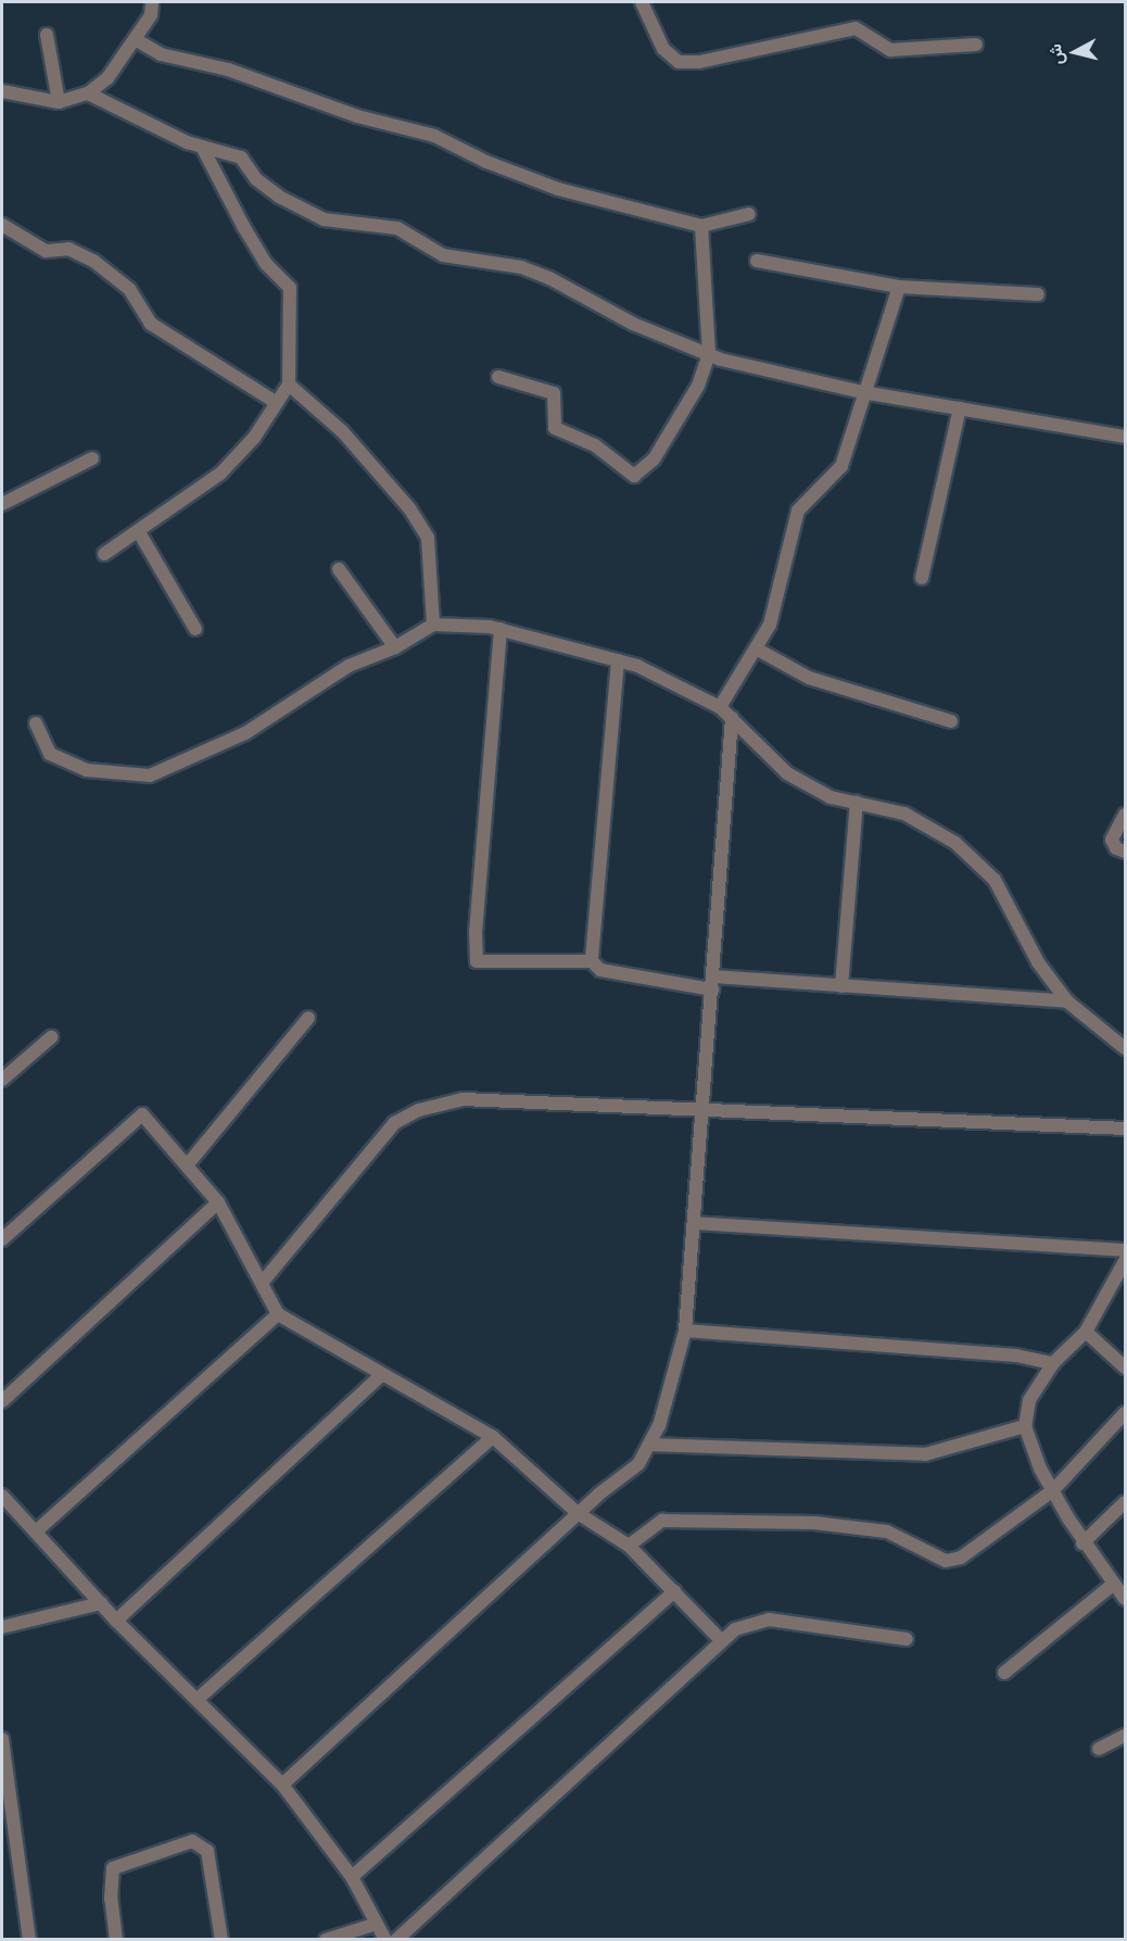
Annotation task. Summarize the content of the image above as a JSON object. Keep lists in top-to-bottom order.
{
  "north": "left"
}
